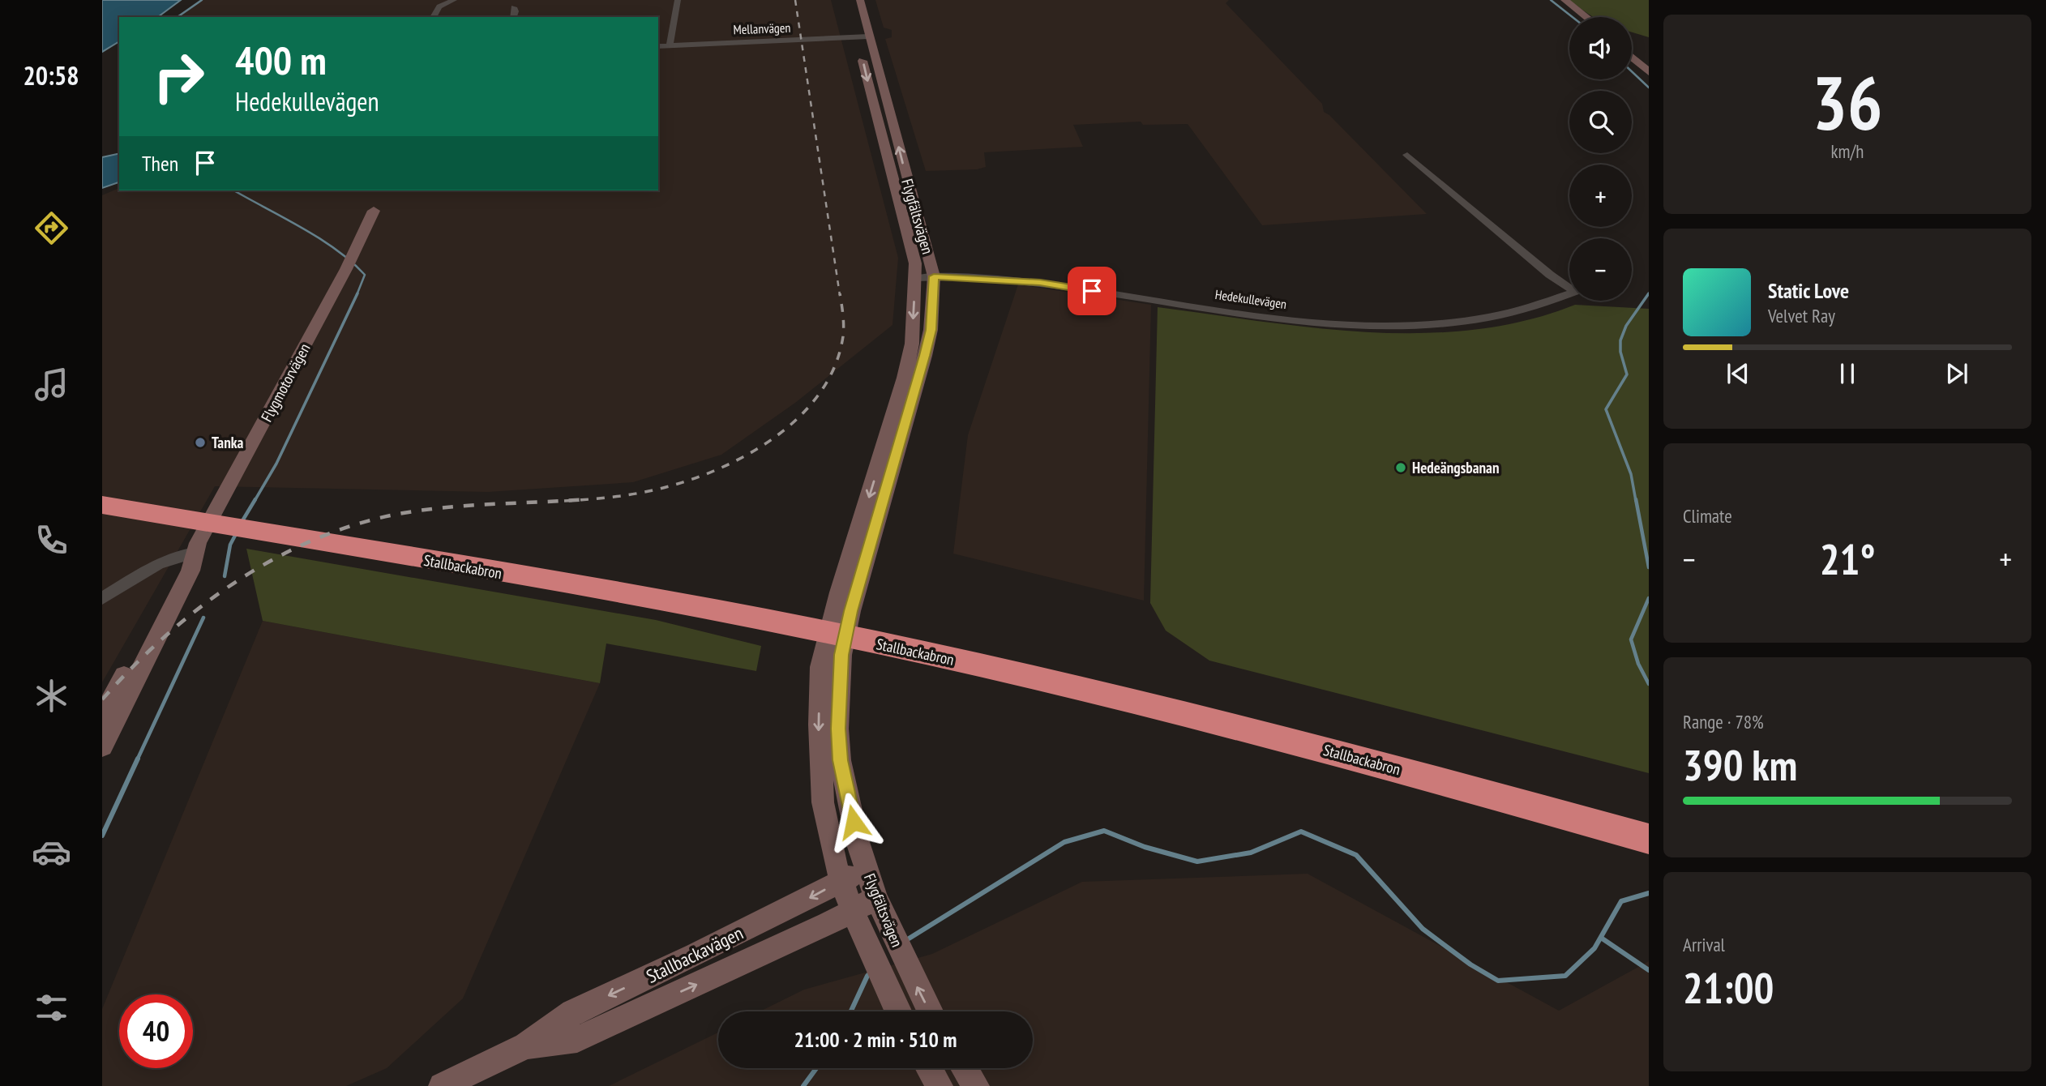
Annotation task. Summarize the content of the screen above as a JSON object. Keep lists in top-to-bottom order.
{
  "streets": {
    "highway": ["Stallbackabron"],
    "street": [
      "Mellanvägen",
      "Flygfältsvägen",
      "Hedekullevägen",
      "Flygmotorvägen",
      "Stallbackavägen"
    ]
  },
  "crossings": [
    ["Mellanvägen", "Flygfältsvägen"],
    ["Flygfältsvägen", "Hedekullevägen"],
    ["Flygfältsvägen", "Stallbackavägen"]
  ],
  "places": ["Tanka", "Hedeängsbanan"],
  "page": {
    "tabs": "20:58",
    "tile": [
      ["36", "km/h"],
      "Climate",
      ["Range · 78%", "390 km"],
      ["Arrival", "21:00"]
    ],
    "map_buttons": ["+", "−"],
    "turn": ["400 m", "Hedekullevägen"],
    "then": "Then",
    "song": ["Static Love", "Velvet Ray"],
    "heat": ["−", "21°", "+"],
    "limit": "40",
    "trip": "21:00 · 2 min · 510 m"
  }
}
